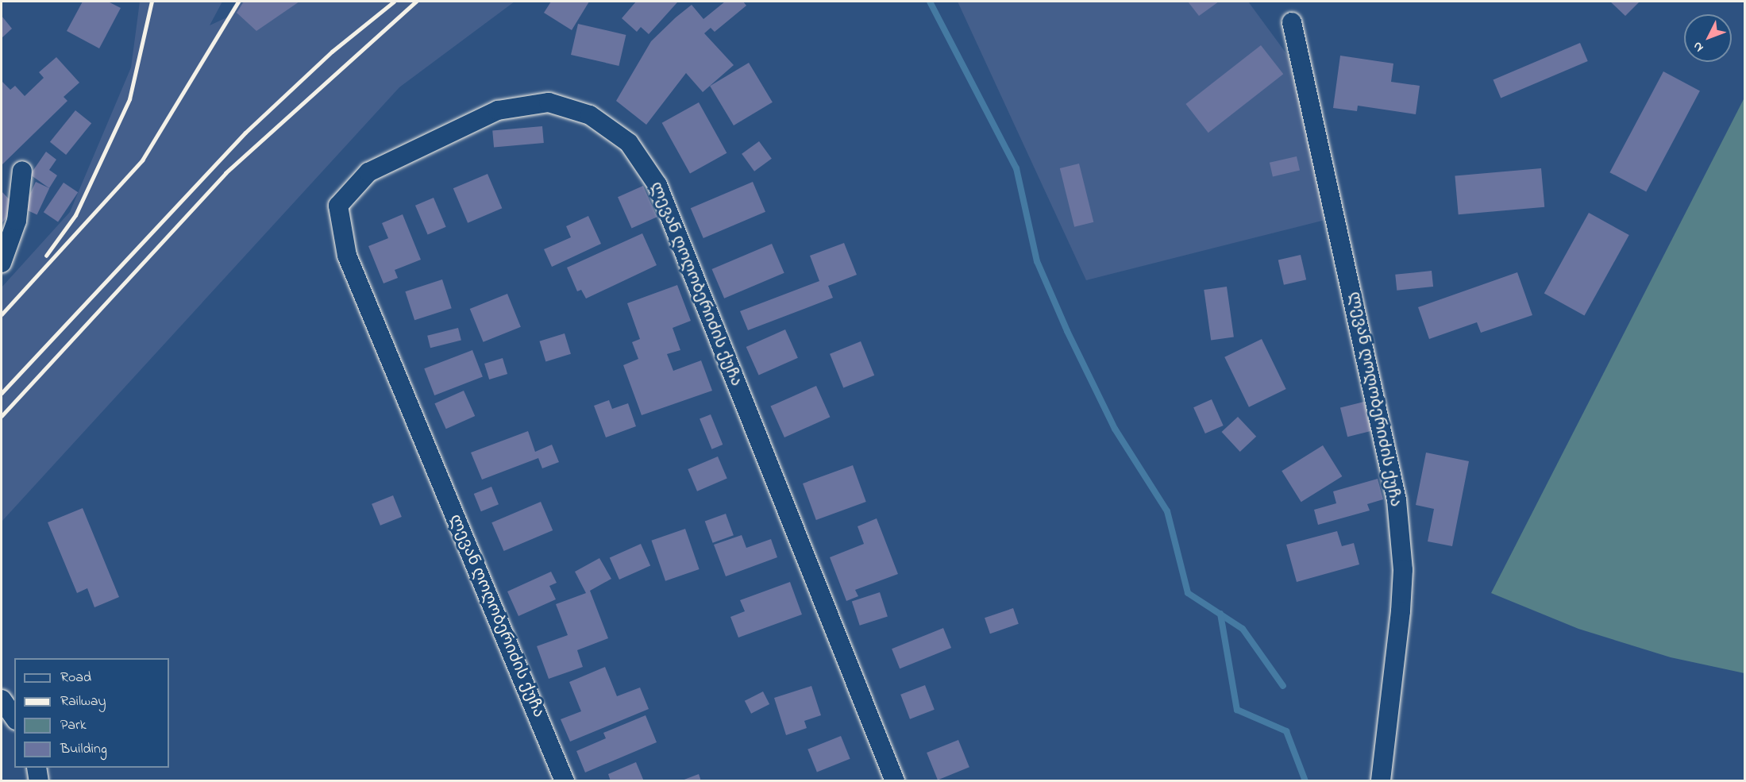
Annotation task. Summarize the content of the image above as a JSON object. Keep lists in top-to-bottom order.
{
  "streets": {
    "street": ["ლევან ღოღობერიძის ქუჩა"]
  },
  "legend": [
    "Road",
    "Railway",
    "Park",
    "Building"
  ],
  "north": "bottom left"
}
